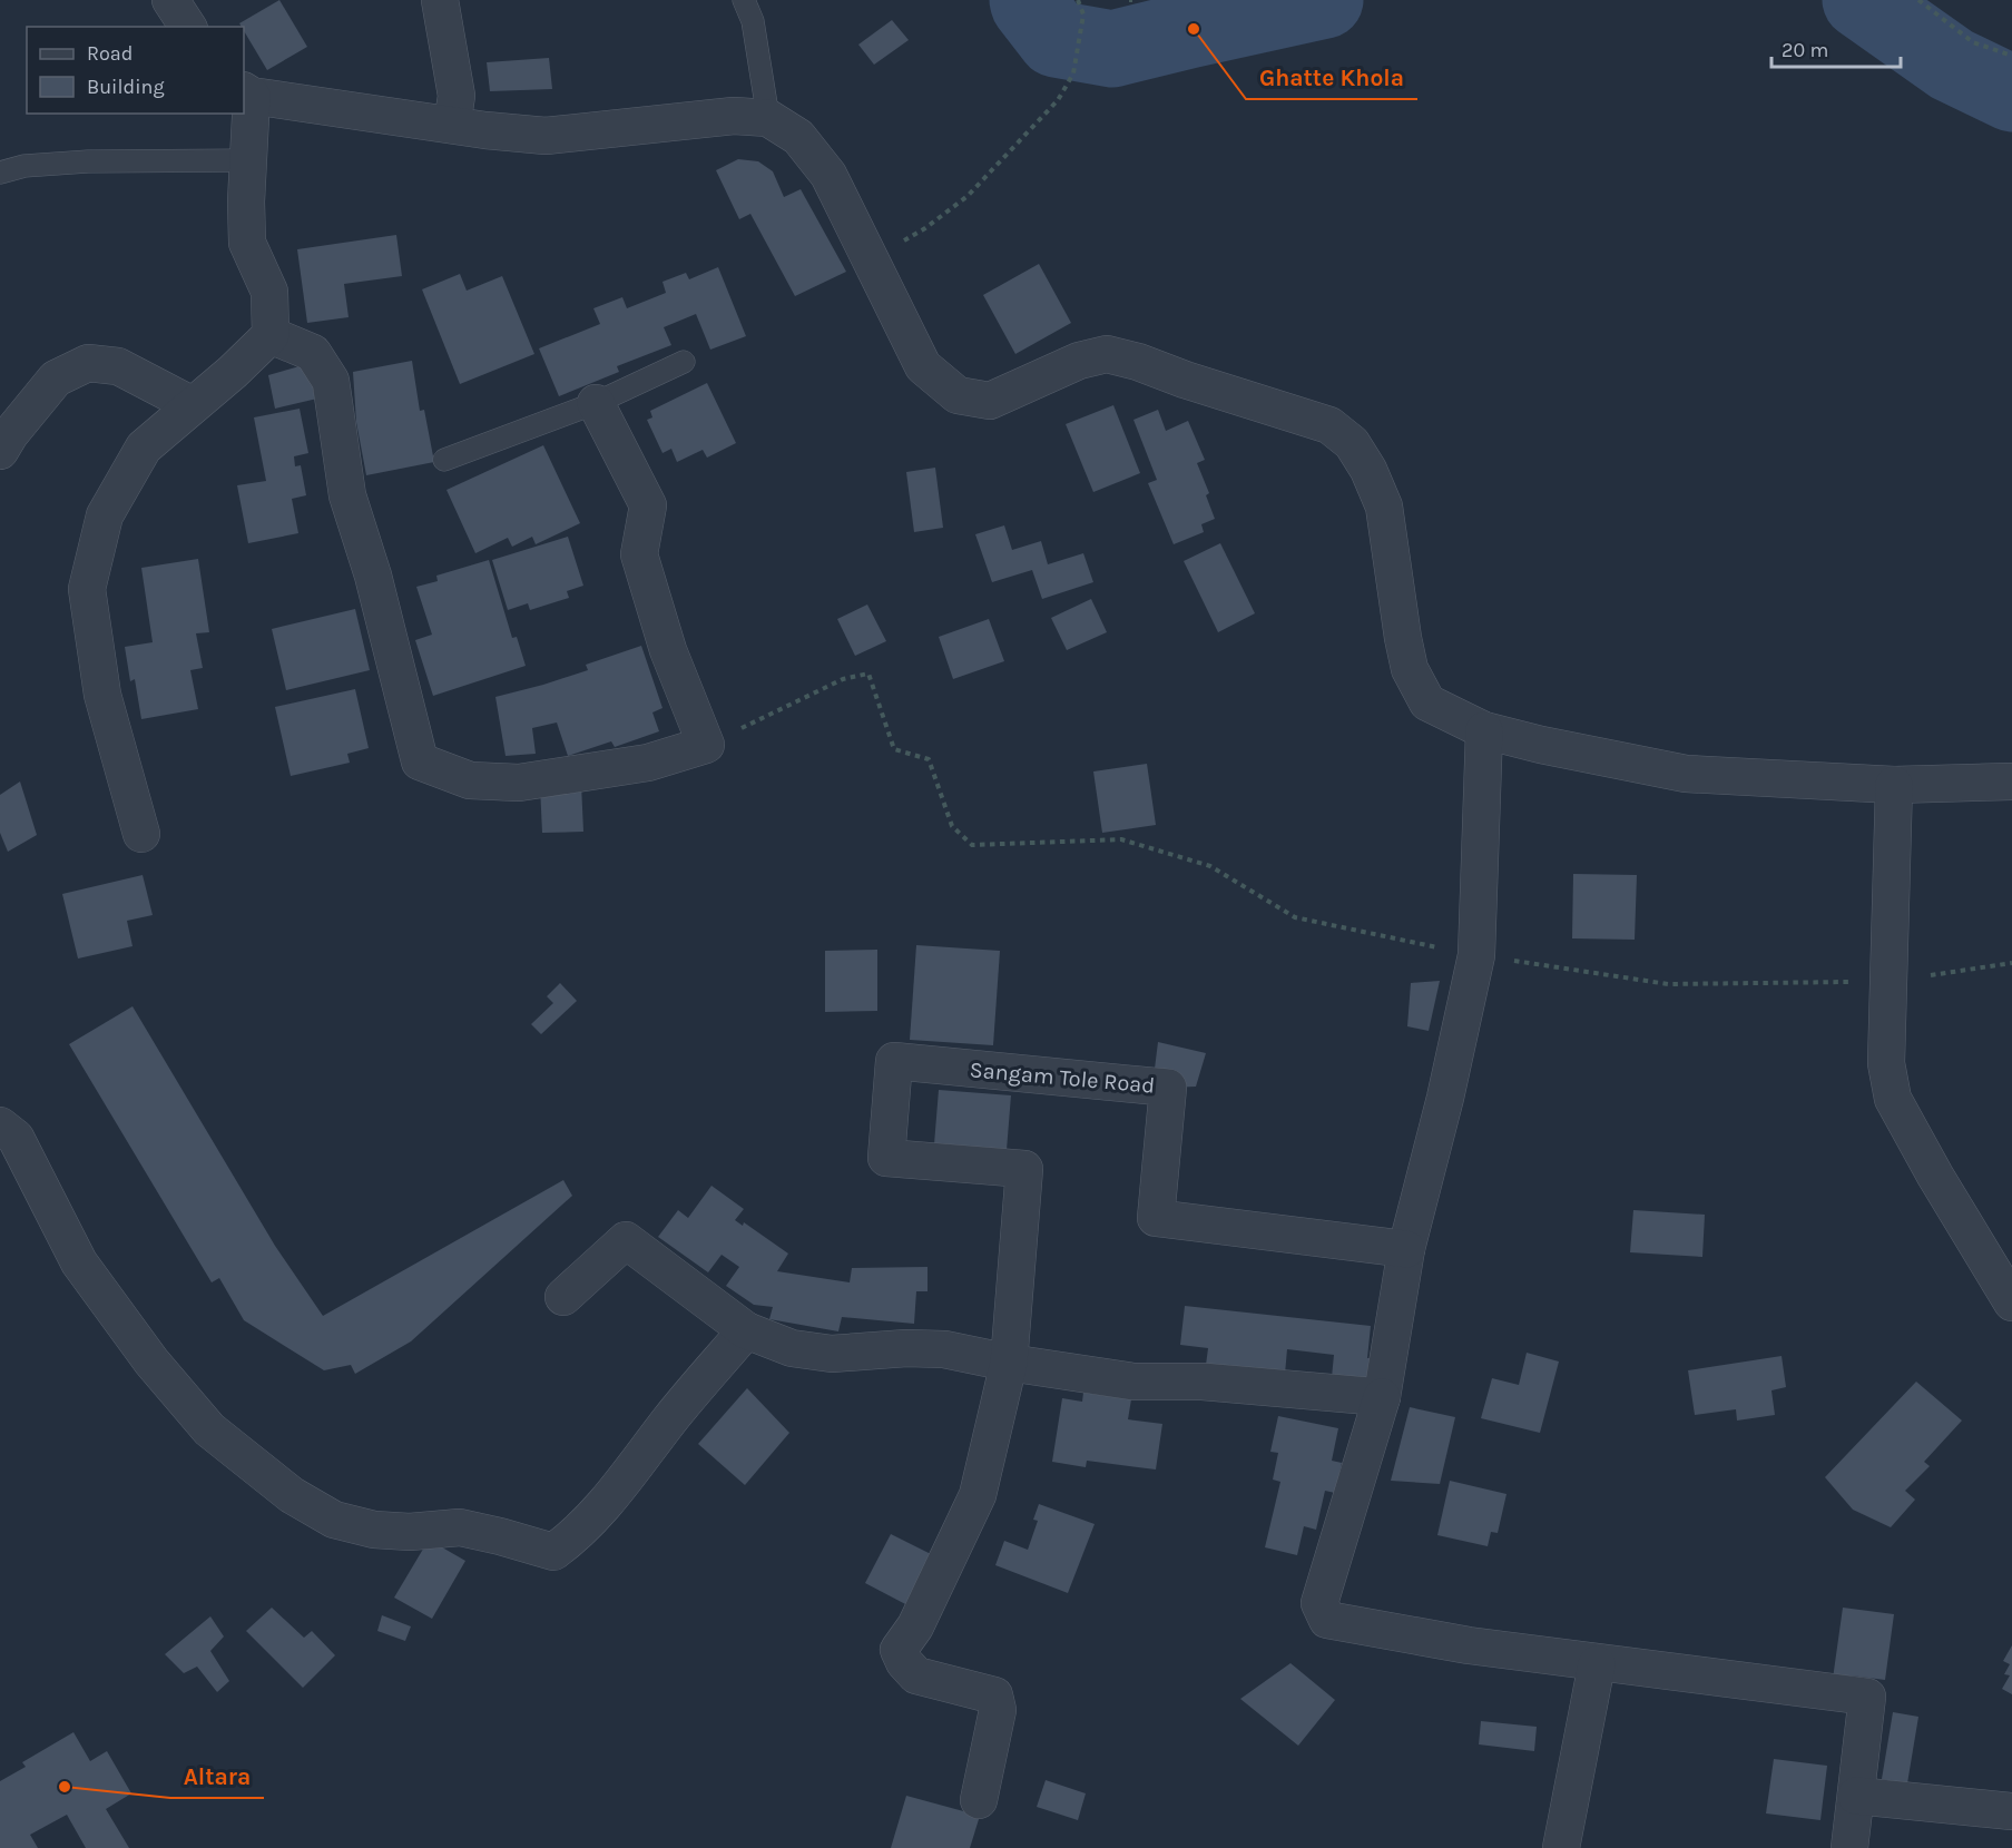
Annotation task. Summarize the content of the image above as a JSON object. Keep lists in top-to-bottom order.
{
  "streets": {
    "street": ["Sangam Tole Road"]
  },
  "places": ["Ghatte Khola", "Altara"],
  "legend": ["Road", "Building"],
  "scale_bar": "20 m"
}
